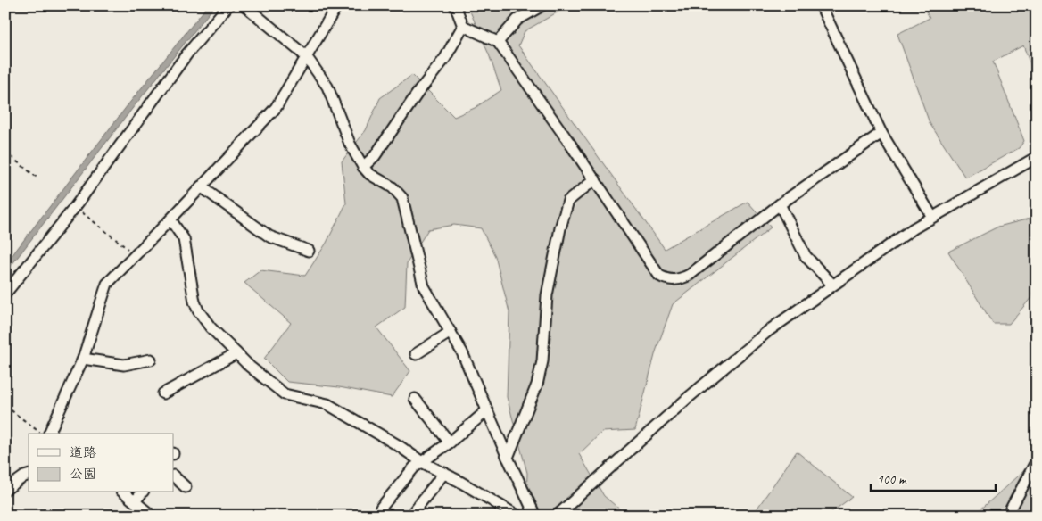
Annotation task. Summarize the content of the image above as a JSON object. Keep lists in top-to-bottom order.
{
  "legend": ["道路", "公園"],
  "scale_bar": "100 m"
}
